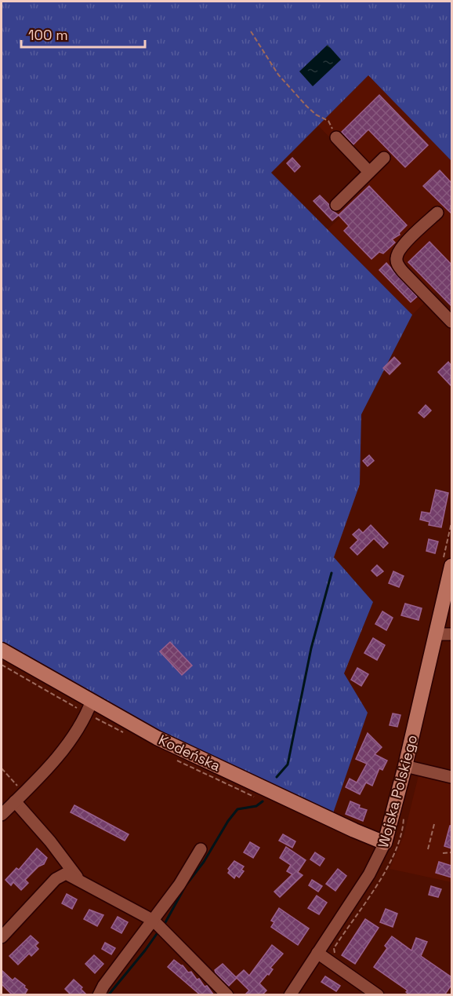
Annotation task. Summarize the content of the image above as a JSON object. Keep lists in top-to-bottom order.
{
  "streets": {
    "main road": ["Kodeńska", "Wojska Polskiego"]
  },
  "crossings": [
    ["Kodeńska", "Wojska Polskiego"]
  ],
  "scale_bar": "100 m"
}
